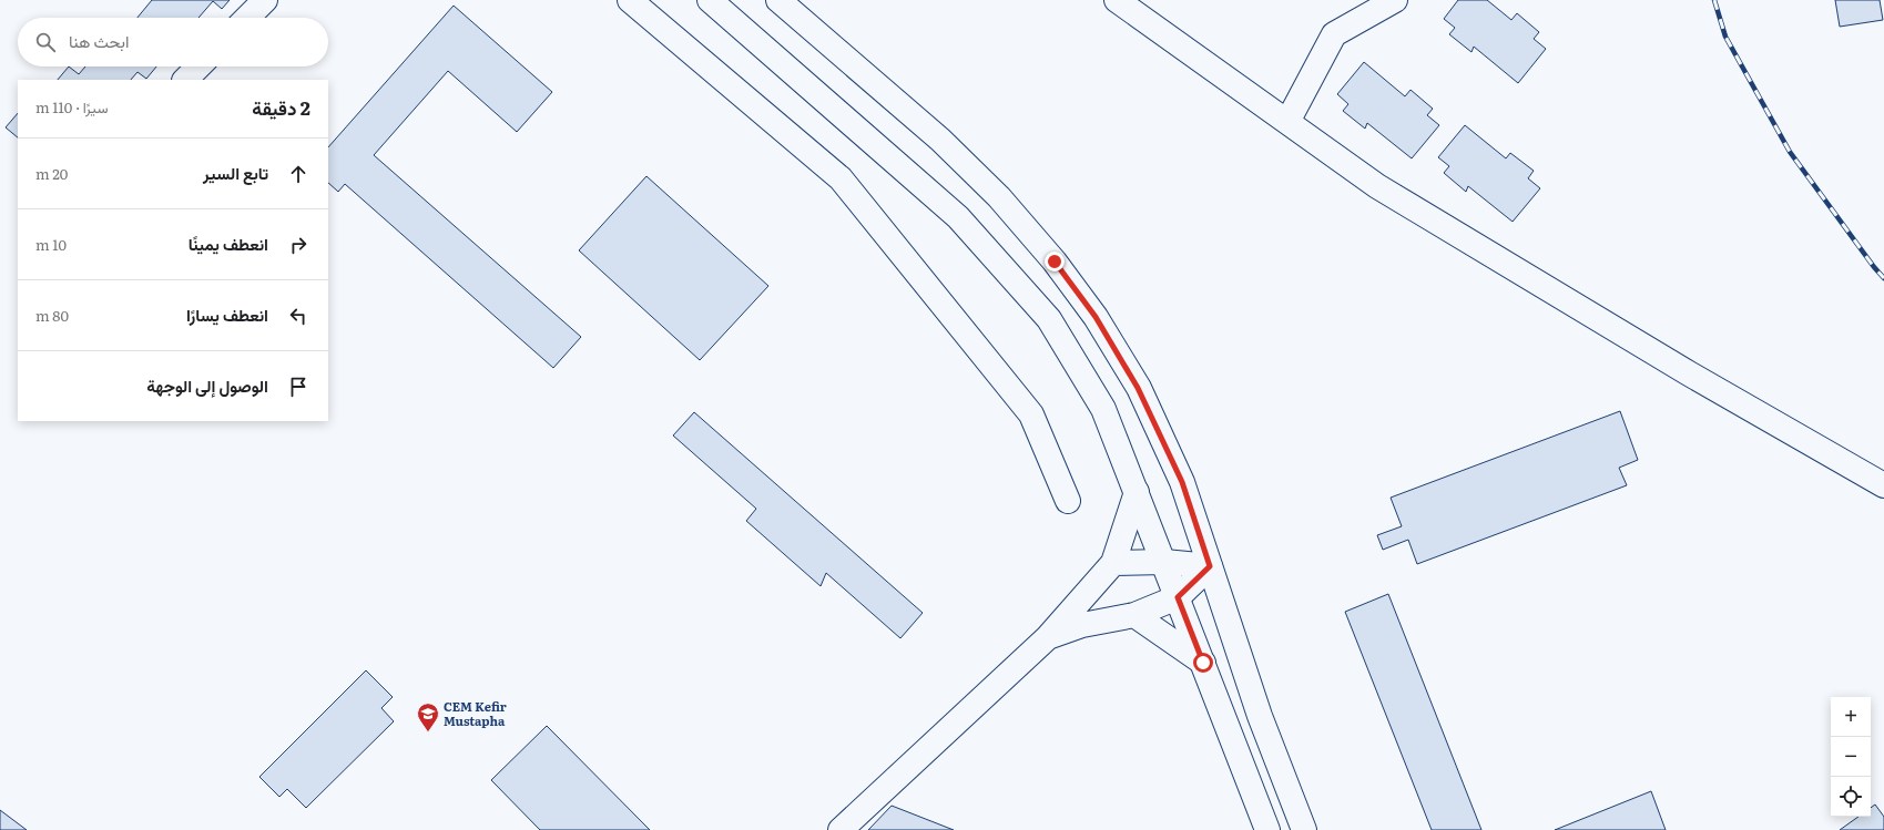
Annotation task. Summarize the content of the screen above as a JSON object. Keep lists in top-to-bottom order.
{
  "places": {
    "school or university": ["CEM Kefir Mustapha"]
  },
  "page": {
    "search": "ابحث هنا",
    "heading": ["2 دقيقة", "سيرًا · 110 m"],
    "list": [
      ["تابع السير", "20 m"],
      ["انعطف يمينًا", "10 m"],
      ["انعطف يسارًا", "80 m"],
      "الوصول إلى الوجهة"
    ],
    "map_buttons": ["+", "−"]
  }
}
